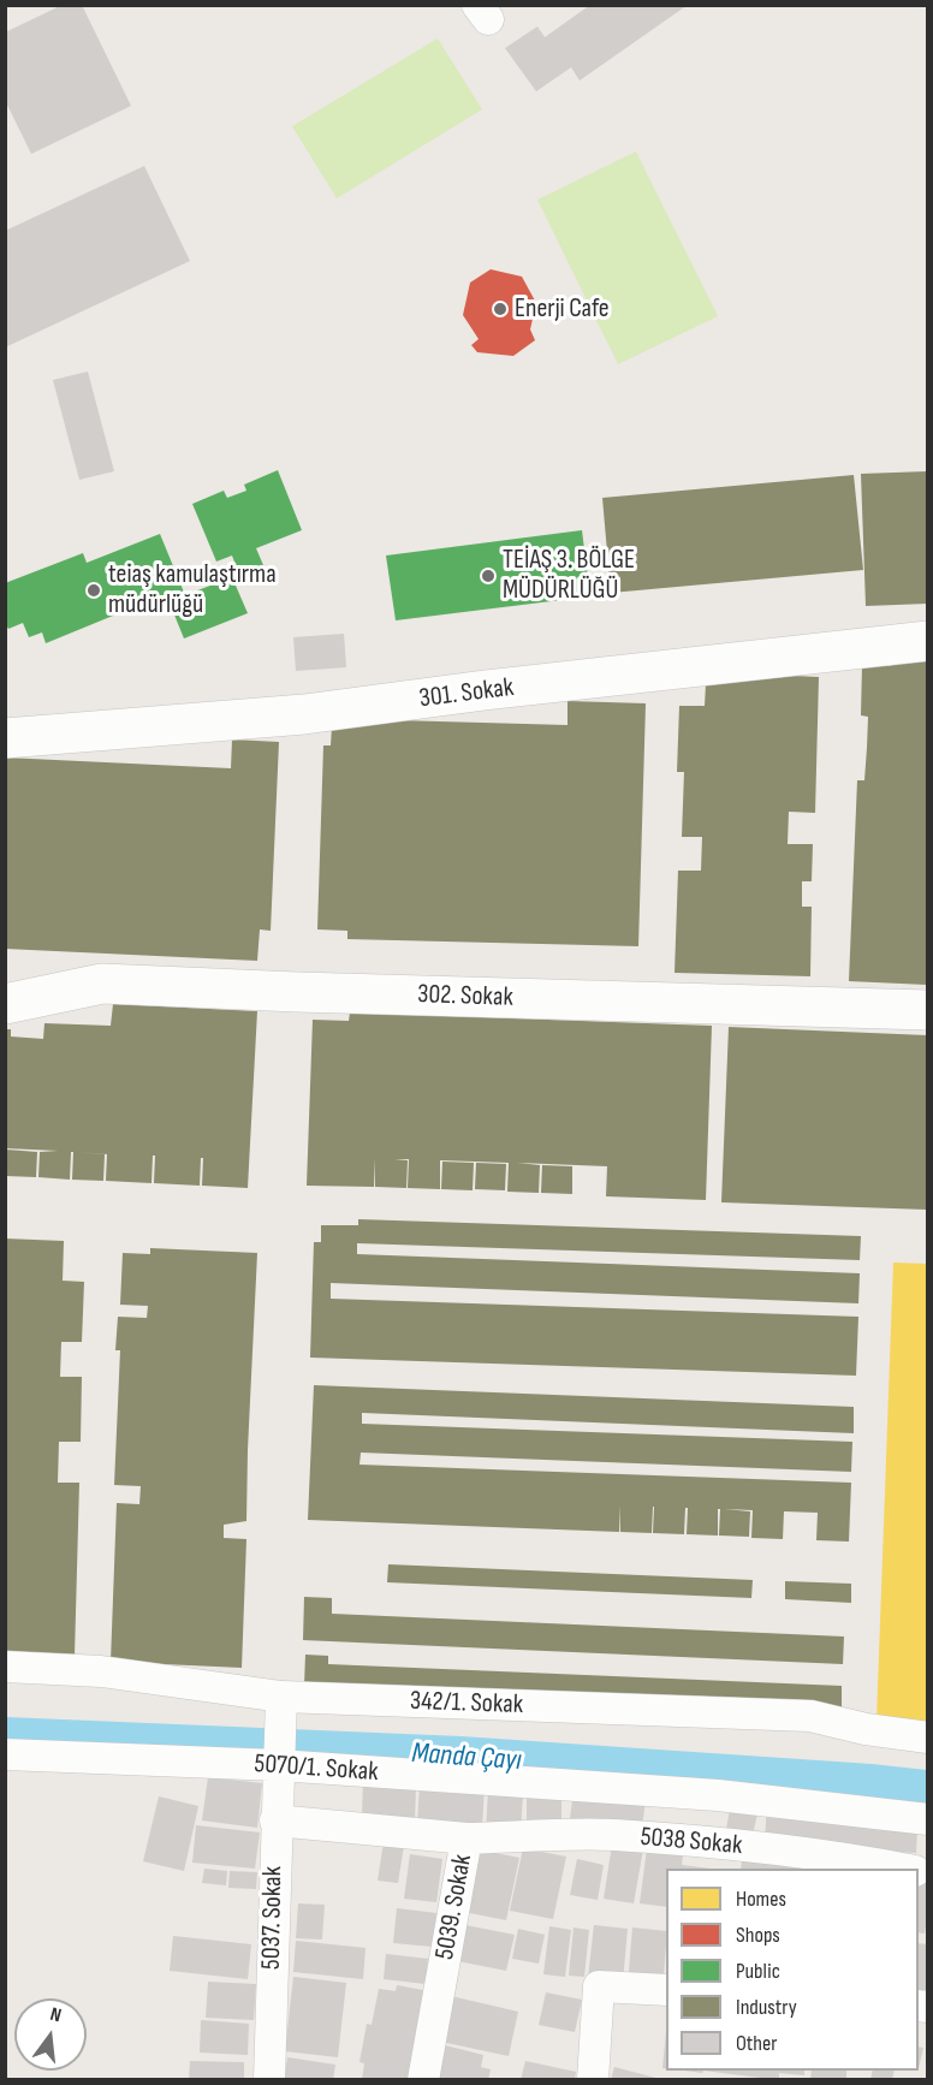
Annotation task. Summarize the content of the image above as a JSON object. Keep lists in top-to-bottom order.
{
  "streets": {
    "street": [
      "301. Sokak",
      "302. Sokak",
      "342/1. Sokak",
      "5070/1. Sokak",
      "5038 Sokak",
      "5039. Sokak",
      "5037. Sokak"
    ]
  },
  "crossings": [
    ["342/1. Sokak", "5037. Sokak"],
    ["5070/1. Sokak", "5037. Sokak"],
    ["5038 Sokak", "5039. Sokak"],
    ["5039. Sokak", "5037. Sokak"]
  ],
  "water": ["Manda Çayı"],
  "places": ["Enerji Cafe", "TEİAŞ 3. BÖLGE MÜDÜRLÜĞÜ", "teiaş kamulaştırma müdürlüğü"],
  "legend": [
    "Homes",
    "Shops",
    "Public",
    "Industry",
    "Other"
  ],
  "north": "top"
}
